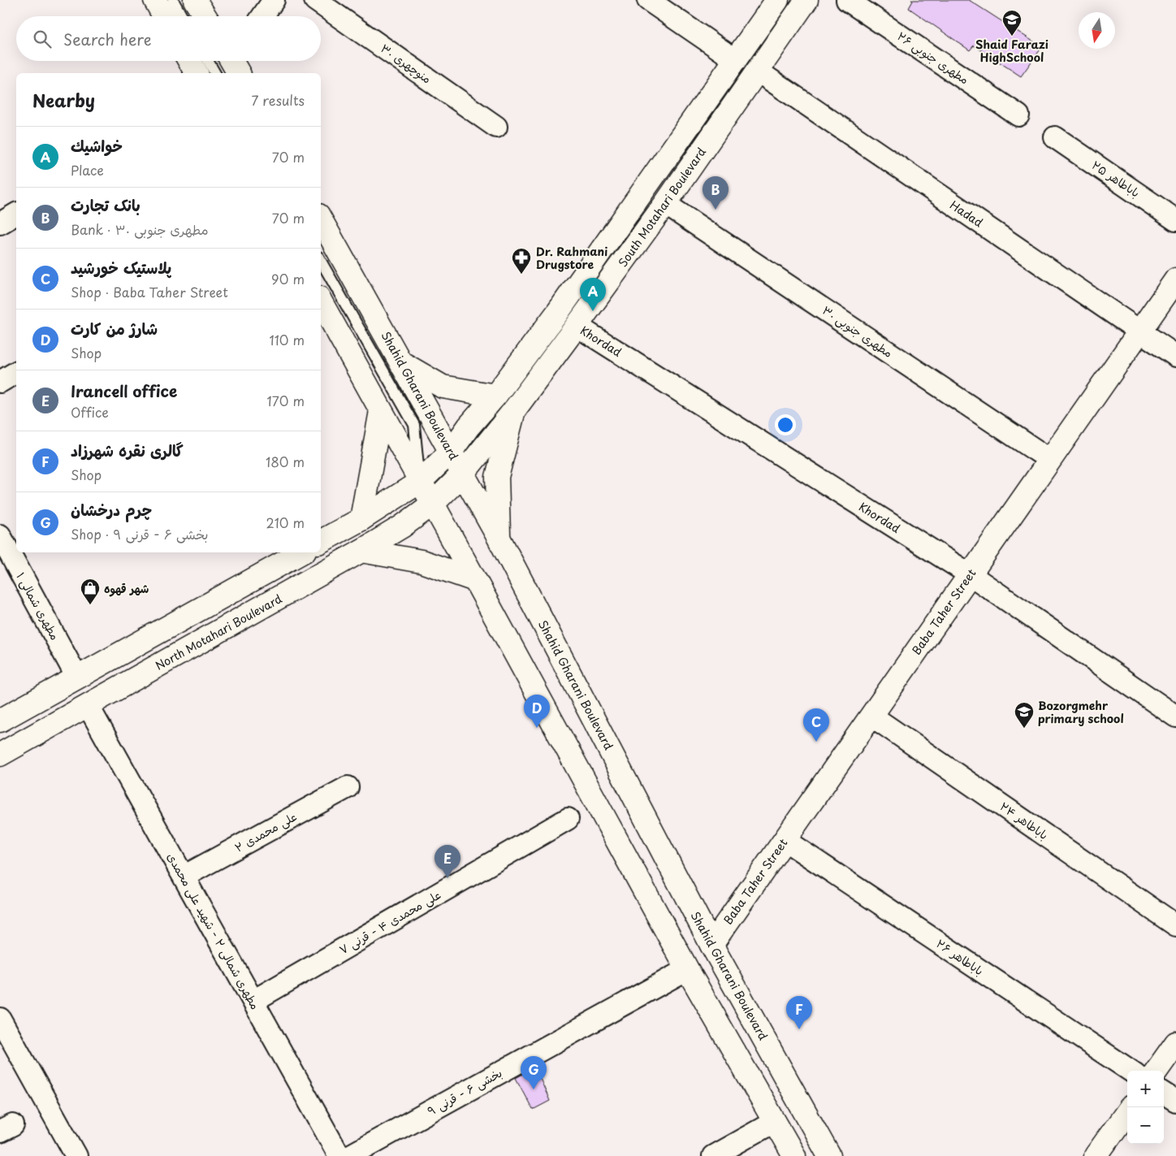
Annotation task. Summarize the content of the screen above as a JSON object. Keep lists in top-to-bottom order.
{
  "streets": {
    "main road": [
      "South Motahari Boulevard",
      "Shahid Gharani Boulevard",
      "Baba Taher Street",
      "North Motahari Boulevard"
    ],
    "street": [
      "مطهری جنوبی ۲۶",
      "منوچهری ۳۰",
      "باباطاهر ۲۵",
      "Hadad",
      "مطهری جنوبی ۳۰",
      "Khordad",
      "مطهری شمالی ۱",
      "باباطاهر ۲۴",
      "علی محمدی ۲",
      "علی محمدی ۴ - قرنی ۷",
      "مطهری شمالی ۲ - شهید علی محمدی",
      "باباطاهر ۲۶",
      "بخشی ۶ - قرنی ۹"
    ]
  },
  "crossings": [
    ["South Motahari Boulevard", "Hadad"],
    ["South Motahari Boulevard", "مطهری جنوبی ۳۰"],
    ["South Motahari Boulevard", "Khordad"],
    ["South Motahari Boulevard", "Shahid Gharani Boulevard"],
    ["South Motahari Boulevard", "North Motahari Boulevard"],
    ["Hadad", "Baba Taher Street"],
    ["مطهری جنوبی ۳۰", "Baba Taher Street"],
    ["Khordad", "Baba Taher Street"],
    ["Shahid Gharani Boulevard", "Baba Taher Street"],
    ["Baba Taher Street", "باباطاهر ۲۴"],
    ["Baba Taher Street", "باباطاهر ۲۶"],
    ["North Motahari Boulevard", "مطهری شمالی ۲ - شهید علی محمدی"],
    ["علی محمدی ۲", "مطهری شمالی ۲ - شهید علی محمدی"],
    ["علی محمدی ۴ - قرنی ۷", "مطهری شمالی ۲ - شهید علی محمدی"]
  ],
  "places": {
    "school or university": ["Shaid Farazi HighSchool", "Bozorgmehr primary school"],
    "pharmacy": ["Dr. Rahmani Drugstore"],
    "shop": ["شهر قهوه"]
  },
  "north": "bottom",
  "page": {
    "search": "Search here",
    "heading": ["Nearby", "7 results"],
    "list": [
      {
        "mark": "A",
        "name": "خواشيك",
        "note": "Place",
        "value": "70 m"
      },
      {
        "mark": "B",
        "name": "بانک تجارت",
        "note": "Bank · مطهری جنوبی ۳۰",
        "value": "70 m"
      },
      {
        "mark": "C",
        "name": "پلاستیک خورشید",
        "note": "Shop · Baba Taher Street",
        "value": "90 m"
      },
      {
        "mark": "D",
        "name": "شارژ من کارت",
        "note": "Shop",
        "value": "110 m"
      },
      {
        "mark": "E",
        "name": "Irancell office",
        "note": "Office",
        "value": "170 m"
      },
      {
        "mark": "F",
        "name": "گالری نقره شهرزاد",
        "note": "Shop",
        "value": "180 m"
      },
      {
        "mark": "G",
        "name": "چرم درخشان",
        "note": "Shop · بخشی ۶ - قرنی ۹",
        "value": "210 m"
      }
    ],
    "pins": [
      "B",
      "A",
      "D",
      "C",
      "E",
      "F",
      "G"
    ],
    "map_buttons": ["+", "−"]
  }
}
